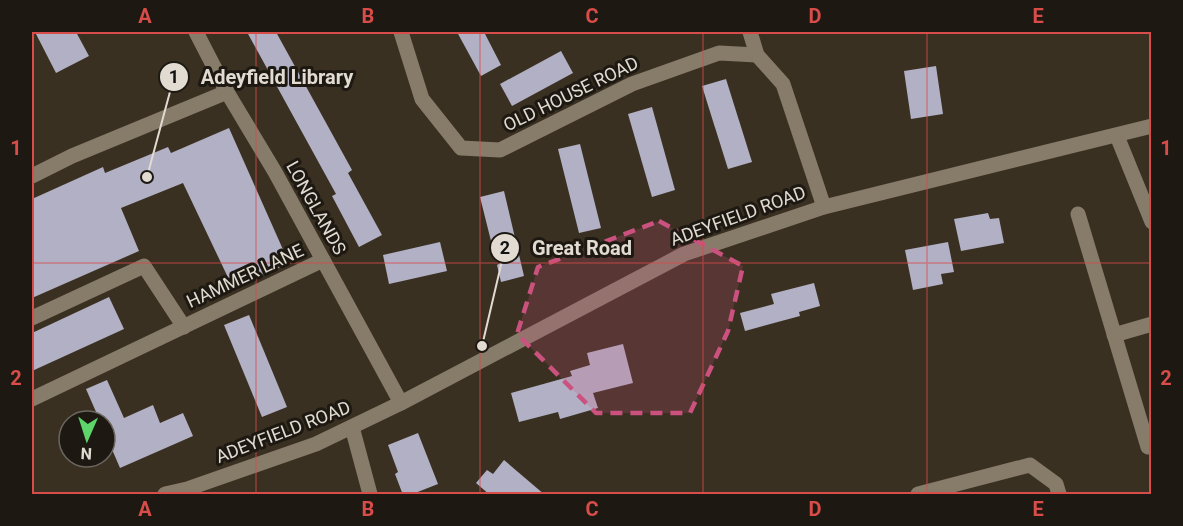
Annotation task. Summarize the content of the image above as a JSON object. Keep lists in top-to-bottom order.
{
  "streets": {
    "street": [
      "OLD HOUSE ROAD",
      "LONGLANDS",
      "ADEYFIELD ROAD",
      "HAMMER LANE"
    ]
  },
  "crossings": [
    ["LONGLANDS", "ADEYFIELD ROAD"],
    ["LONGLANDS", "HAMMER LANE"]
  ],
  "places": ["Adeyfield Library", "Great Road"],
  "north": "bottom",
  "grid": {
    "columns": [
      "A",
      "B",
      "C",
      "D",
      "E"
    ],
    "rows": ["1", "2"]
  }
}
